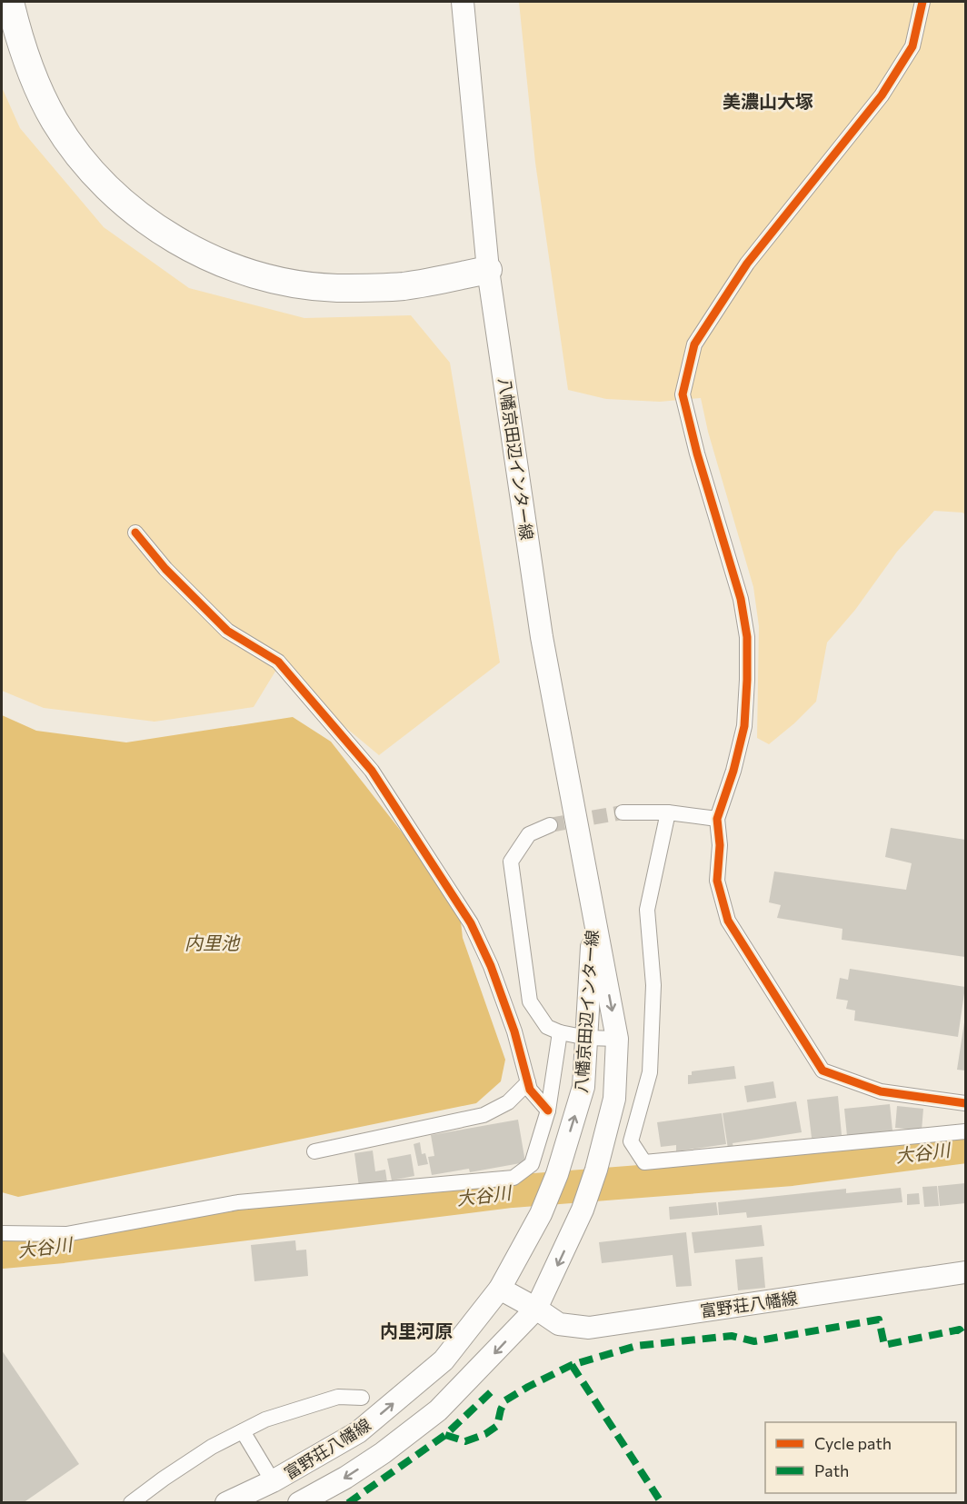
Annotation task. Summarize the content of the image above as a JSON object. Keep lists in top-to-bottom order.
{
  "streets": {
    "main road": ["八幡京田辺インター線", "富野荘八幡線"]
  },
  "crossings": [
    ["八幡京田辺インター線", "富野荘八幡線"]
  ],
  "districts": ["美濃山大塚", "内里河原"],
  "water": ["内里池", "大谷川"],
  "legend": ["Cycle path", "Path"]
}
